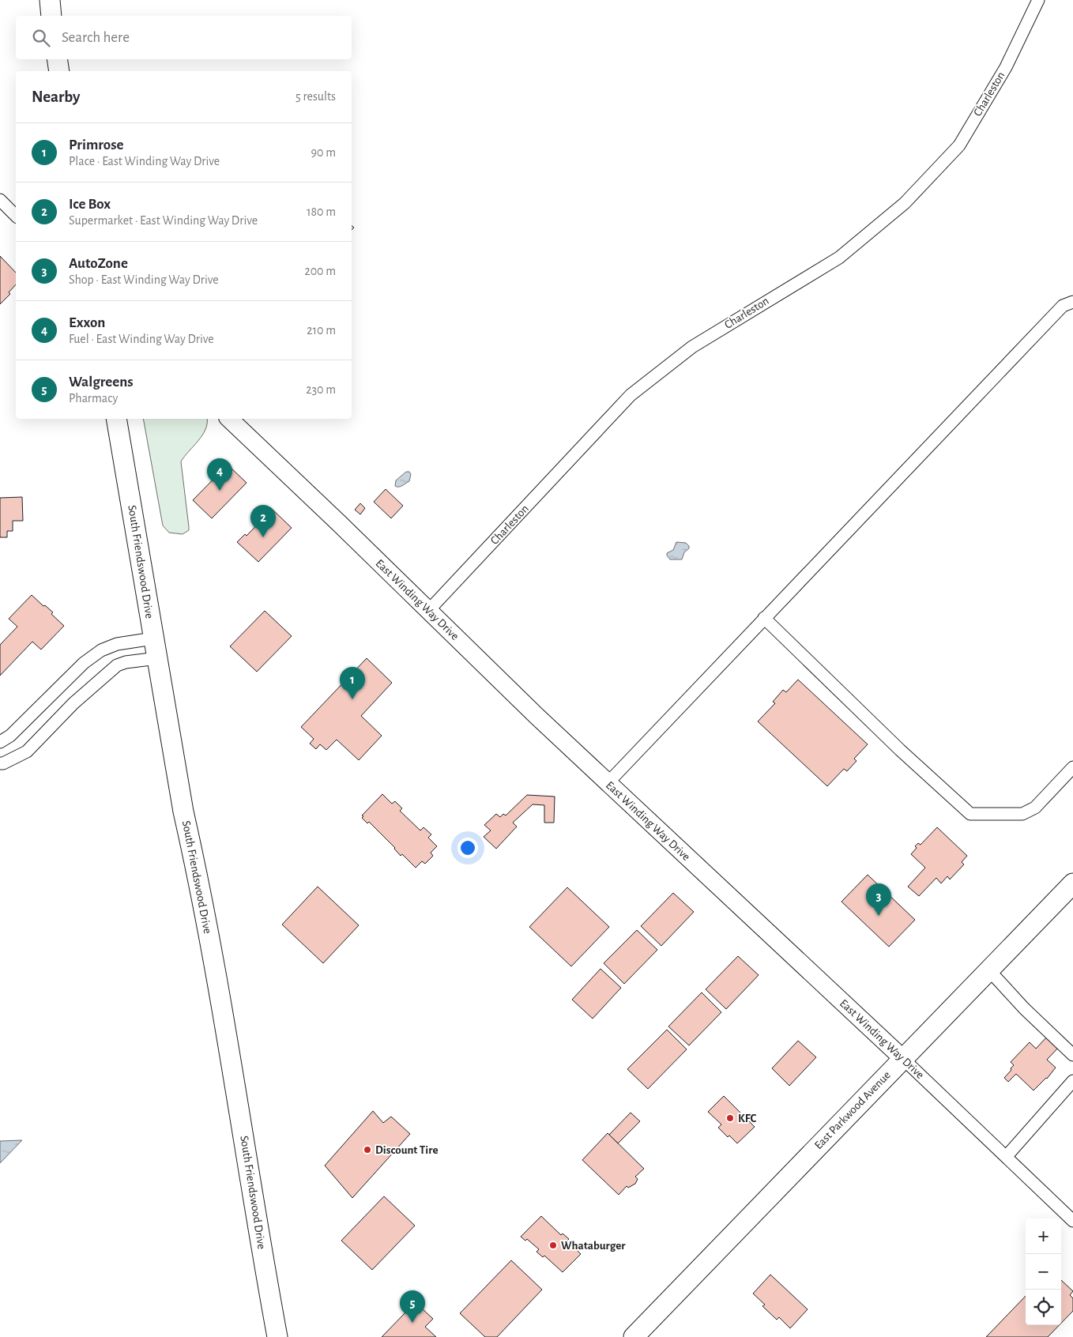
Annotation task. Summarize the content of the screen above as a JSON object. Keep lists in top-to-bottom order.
{
  "streets": {
    "main road": ["South Friendswood Drive", "East Parkwood Avenue"],
    "street": ["Charleston", "East Winding Way Drive"]
  },
  "crossings": [
    ["Charleston", "East Winding Way Drive"],
    ["East Winding Way Drive", "East Parkwood Avenue"]
  ],
  "places": ["KFC", "Discount Tire", "Whataburger"],
  "page": {
    "search": "Search here",
    "heading": ["Nearby", "5 results"],
    "list": [
      {
        "mark": "1",
        "name": "Primrose",
        "note": "Place · East Winding Way Drive",
        "value": "90 m"
      },
      {
        "mark": "2",
        "name": "Ice Box",
        "note": "Supermarket · East Winding Way Drive",
        "value": "180 m"
      },
      {
        "mark": "3",
        "name": "AutoZone",
        "note": "Shop · East Winding Way Drive",
        "value": "200 m"
      },
      {
        "mark": "4",
        "name": "Exxon",
        "note": "Fuel · East Winding Way Drive",
        "value": "210 m"
      },
      {
        "mark": "5",
        "name": "Walgreens",
        "note": "Pharmacy",
        "value": "230 m"
      }
    ],
    "pins": [
      "4",
      "2",
      "1",
      "3",
      "5"
    ],
    "map_buttons": ["+", "−"]
  }
}
